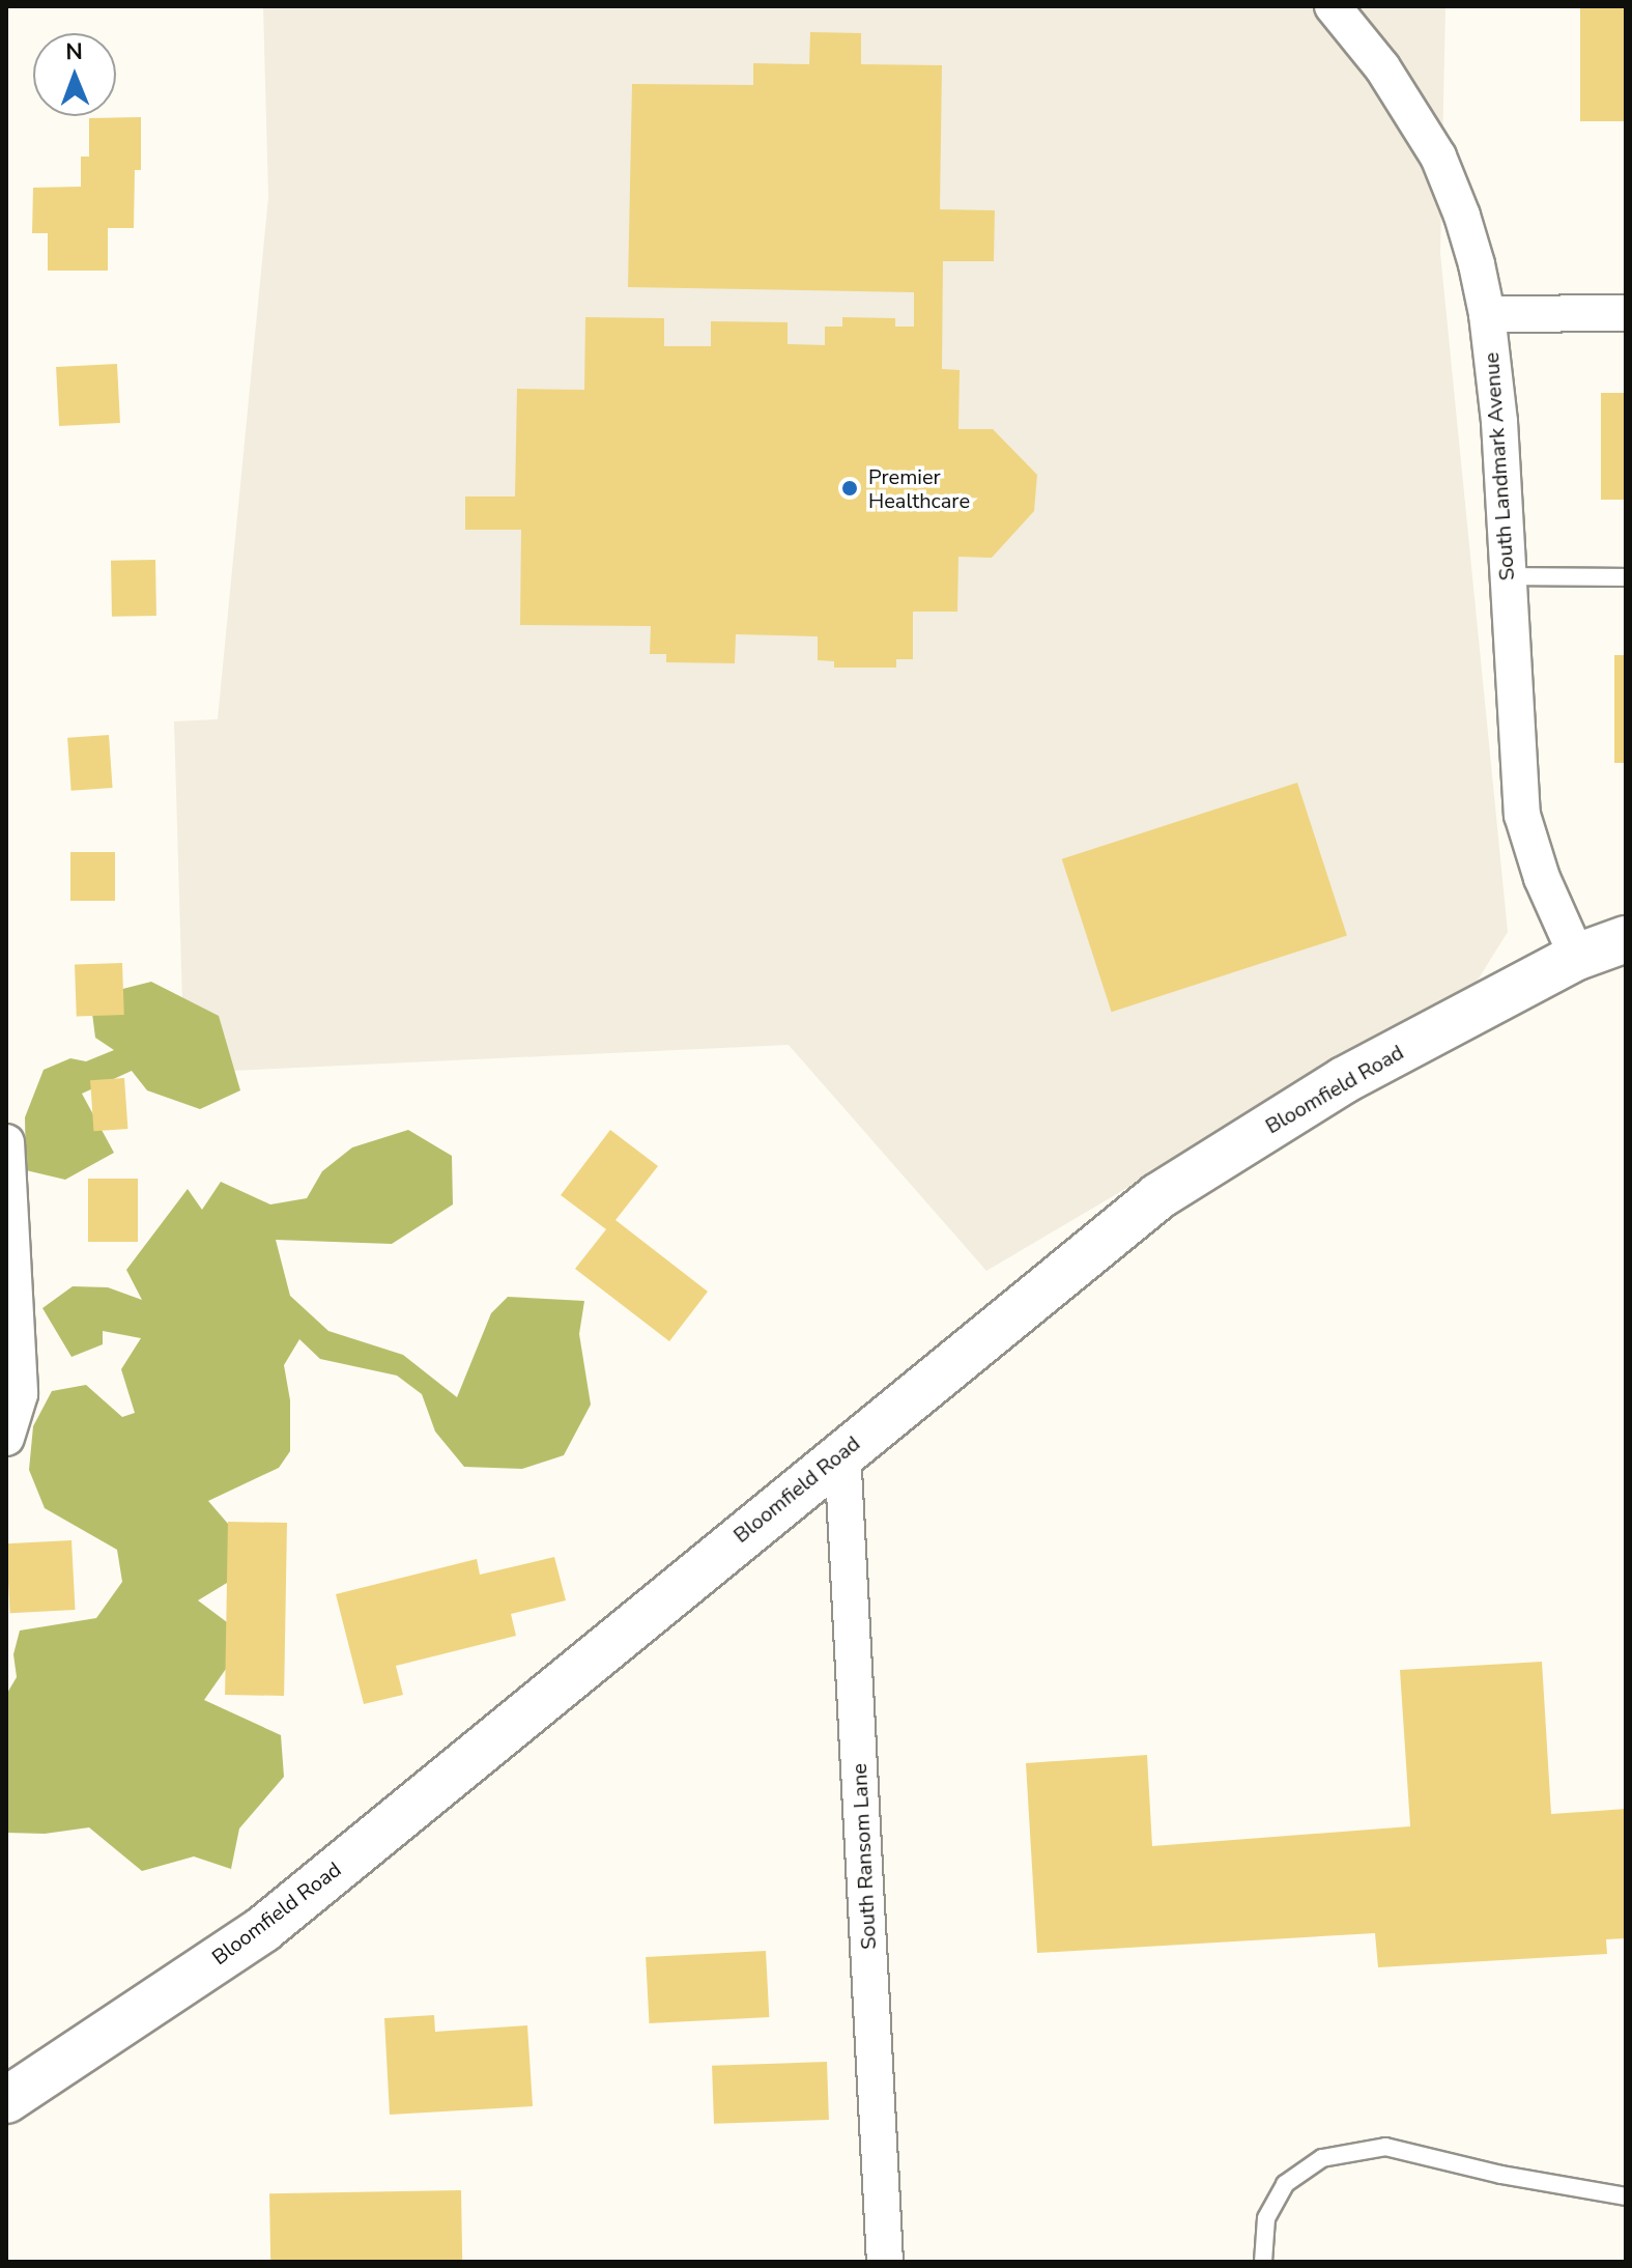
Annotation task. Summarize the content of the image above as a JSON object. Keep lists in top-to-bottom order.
{
  "streets": {
    "main road": ["Bloomfield Road"],
    "street": ["South Landmark Avenue", "South Ransom Lane"]
  },
  "crossings": [
    ["South Landmark Avenue", "Bloomfield Road"],
    ["Bloomfield Road", "South Ransom Lane"]
  ],
  "places": ["Premier Healthcare"],
  "north": "top"
}
